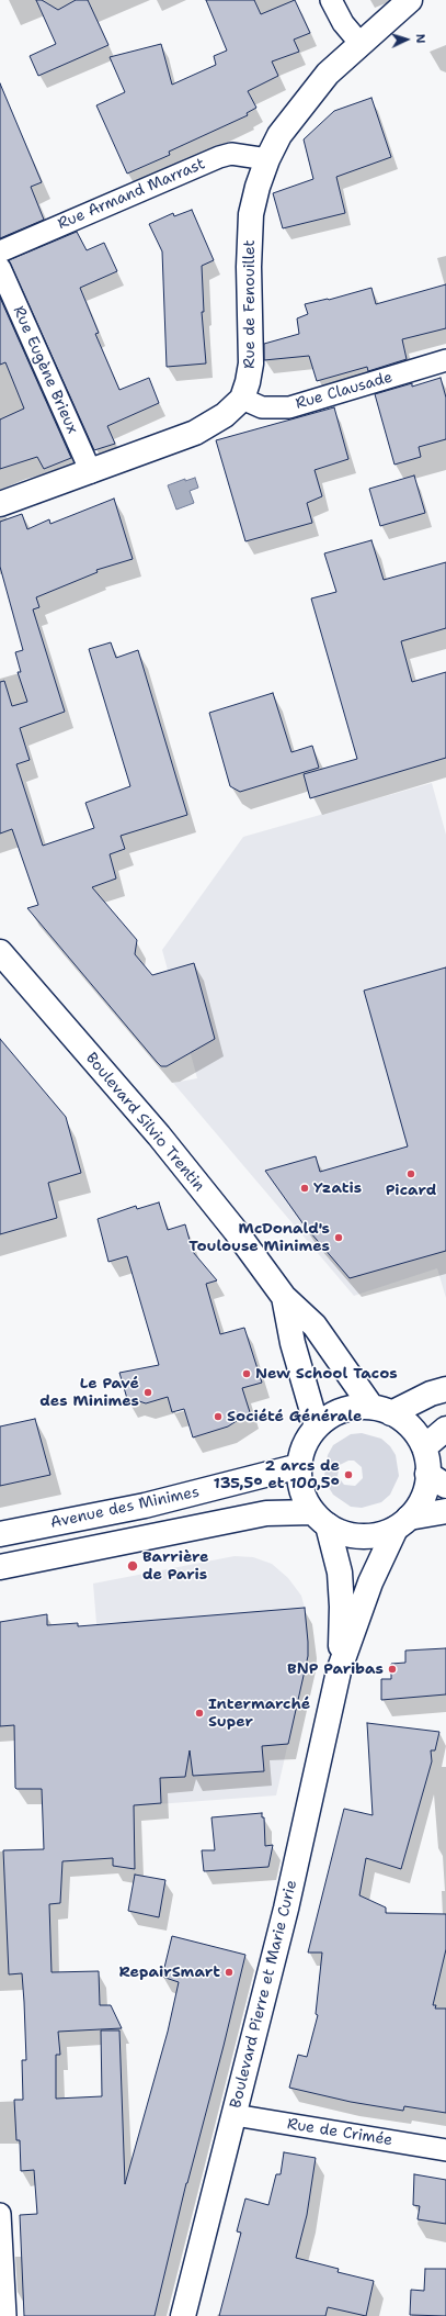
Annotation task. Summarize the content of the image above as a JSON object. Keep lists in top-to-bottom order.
{
  "streets": {
    "main road": [
      "Rue de Fenouillet",
      "Boulevard Silvio Trentin",
      "Avenue des Minimes",
      "Boulevard Pierre et Marie Curie"
    ],
    "street": [
      "Rue Armand Marrast",
      "Rue Eugène Brieux",
      "Rue Clausade",
      "Rue de Crimée"
    ]
  },
  "crossings": [
    ["Rue Armand Marrast", "Rue de Fenouillet"],
    ["Rue de Fenouillet", "Rue Clausade"],
    ["Boulevard Silvio Trentin", "Avenue des Minimes"],
    ["Boulevard Silvio Trentin", "Boulevard Pierre et Marie Curie"],
    ["Avenue des Minimes", "Boulevard Pierre et Marie Curie"],
    ["Boulevard Pierre et Marie Curie", "Rue de Crimée"]
  ],
  "places": [
    "Picard",
    "Yzatis",
    "McDonald's Toulouse Minimes",
    "New School Tacos",
    "Le Pavé des Minimes",
    "Société Générale",
    "2 arcs de 135,5° et 100,5°",
    "Barrière de Paris",
    "BNP Paribas",
    "Intermarché Super",
    "RepairSmart"
  ],
  "north": "right"
}
